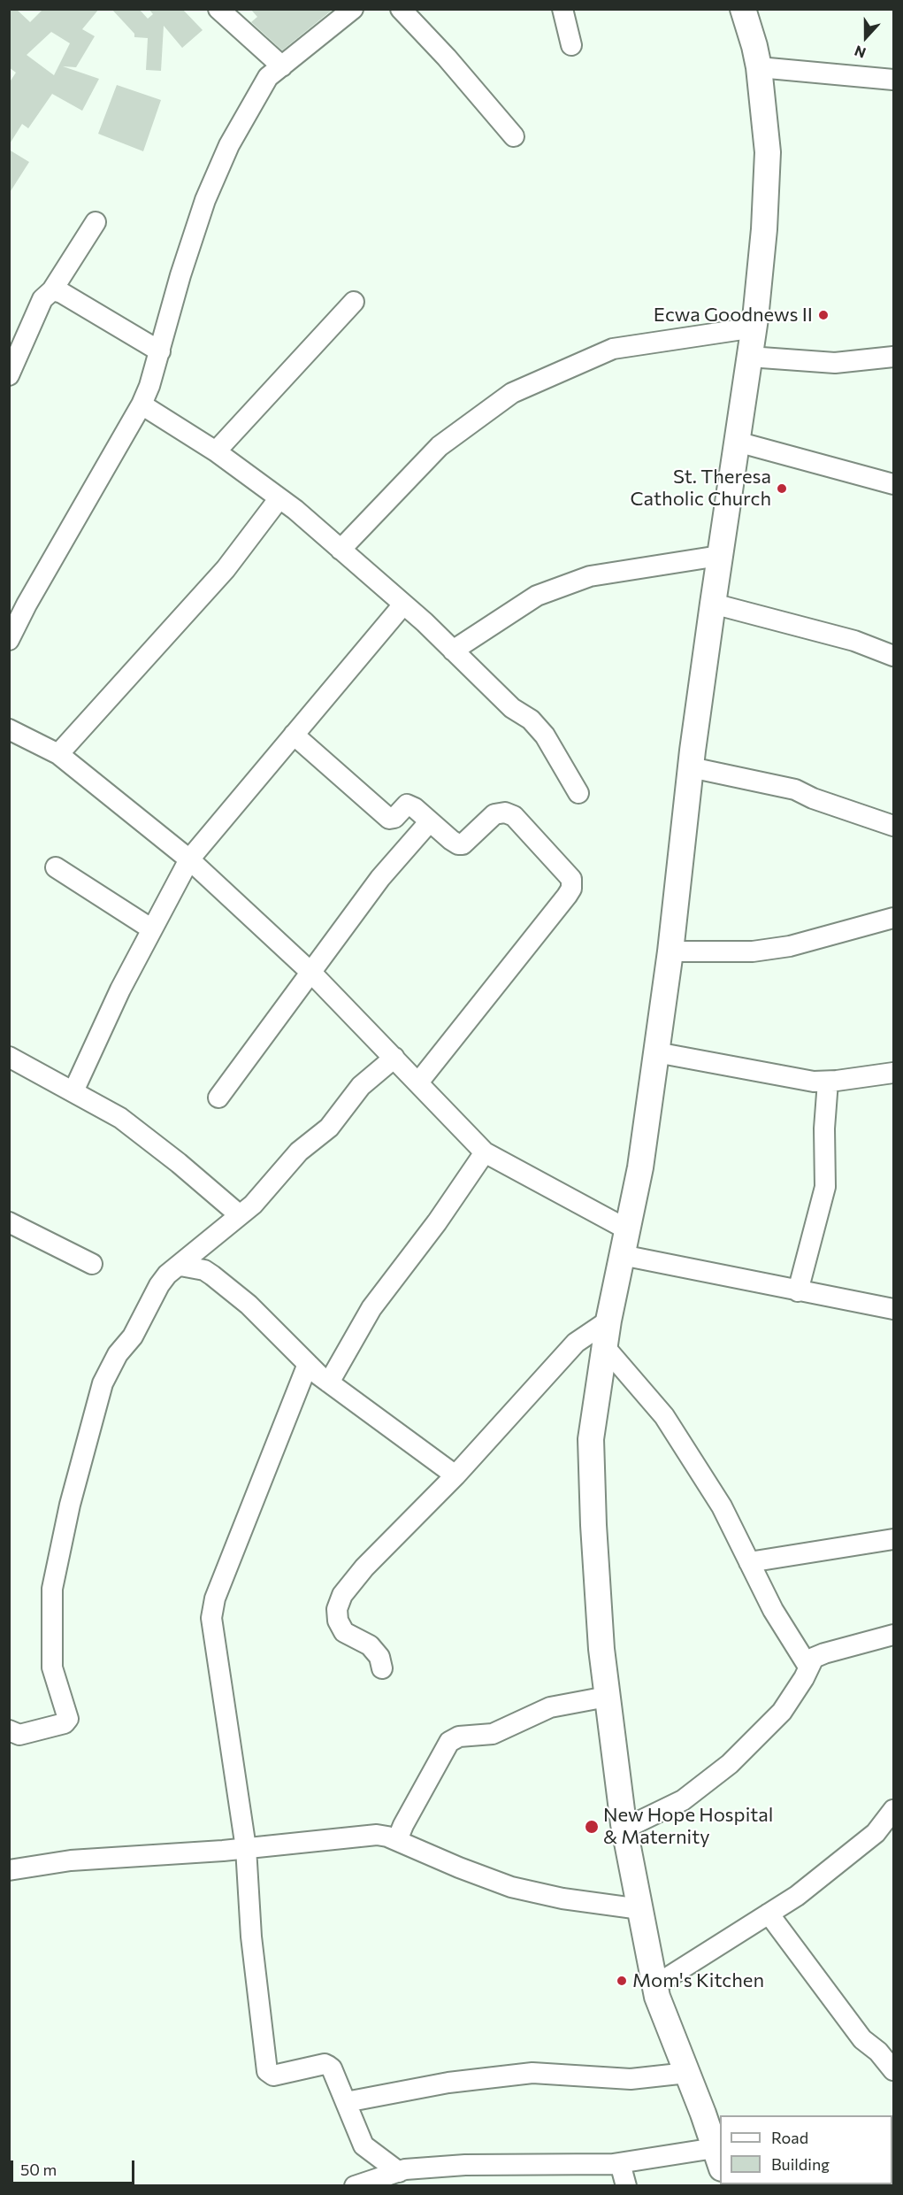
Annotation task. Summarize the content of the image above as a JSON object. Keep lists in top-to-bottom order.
{
  "places": [
    "Ecwa Goodnews II",
    "St. Theresa Catholic Church",
    "New Hope Hospital & Maternity",
    "Mom's Kitchen"
  ],
  "legend": ["Road", "Building"],
  "scale_bar": "50 m",
  "north": "bottom"
}
